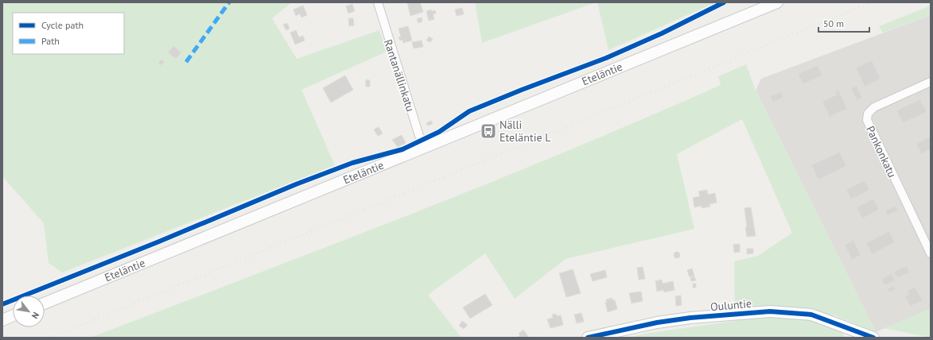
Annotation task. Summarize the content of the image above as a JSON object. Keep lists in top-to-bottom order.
{
  "streets": {
    "main road": ["Eteläntie", "Ouluntie"],
    "street": ["Rantanällinkatu", "Pankonkatu"]
  },
  "crossings": [
    ["Eteläntie", "Rantanällinkatu"]
  ],
  "places": {
    "bus stop": ["Nälli Eteläntie L"]
  },
  "legend": ["Cycle path", "Path"],
  "scale_bar": "50 m",
  "north": "bottom right"
}
